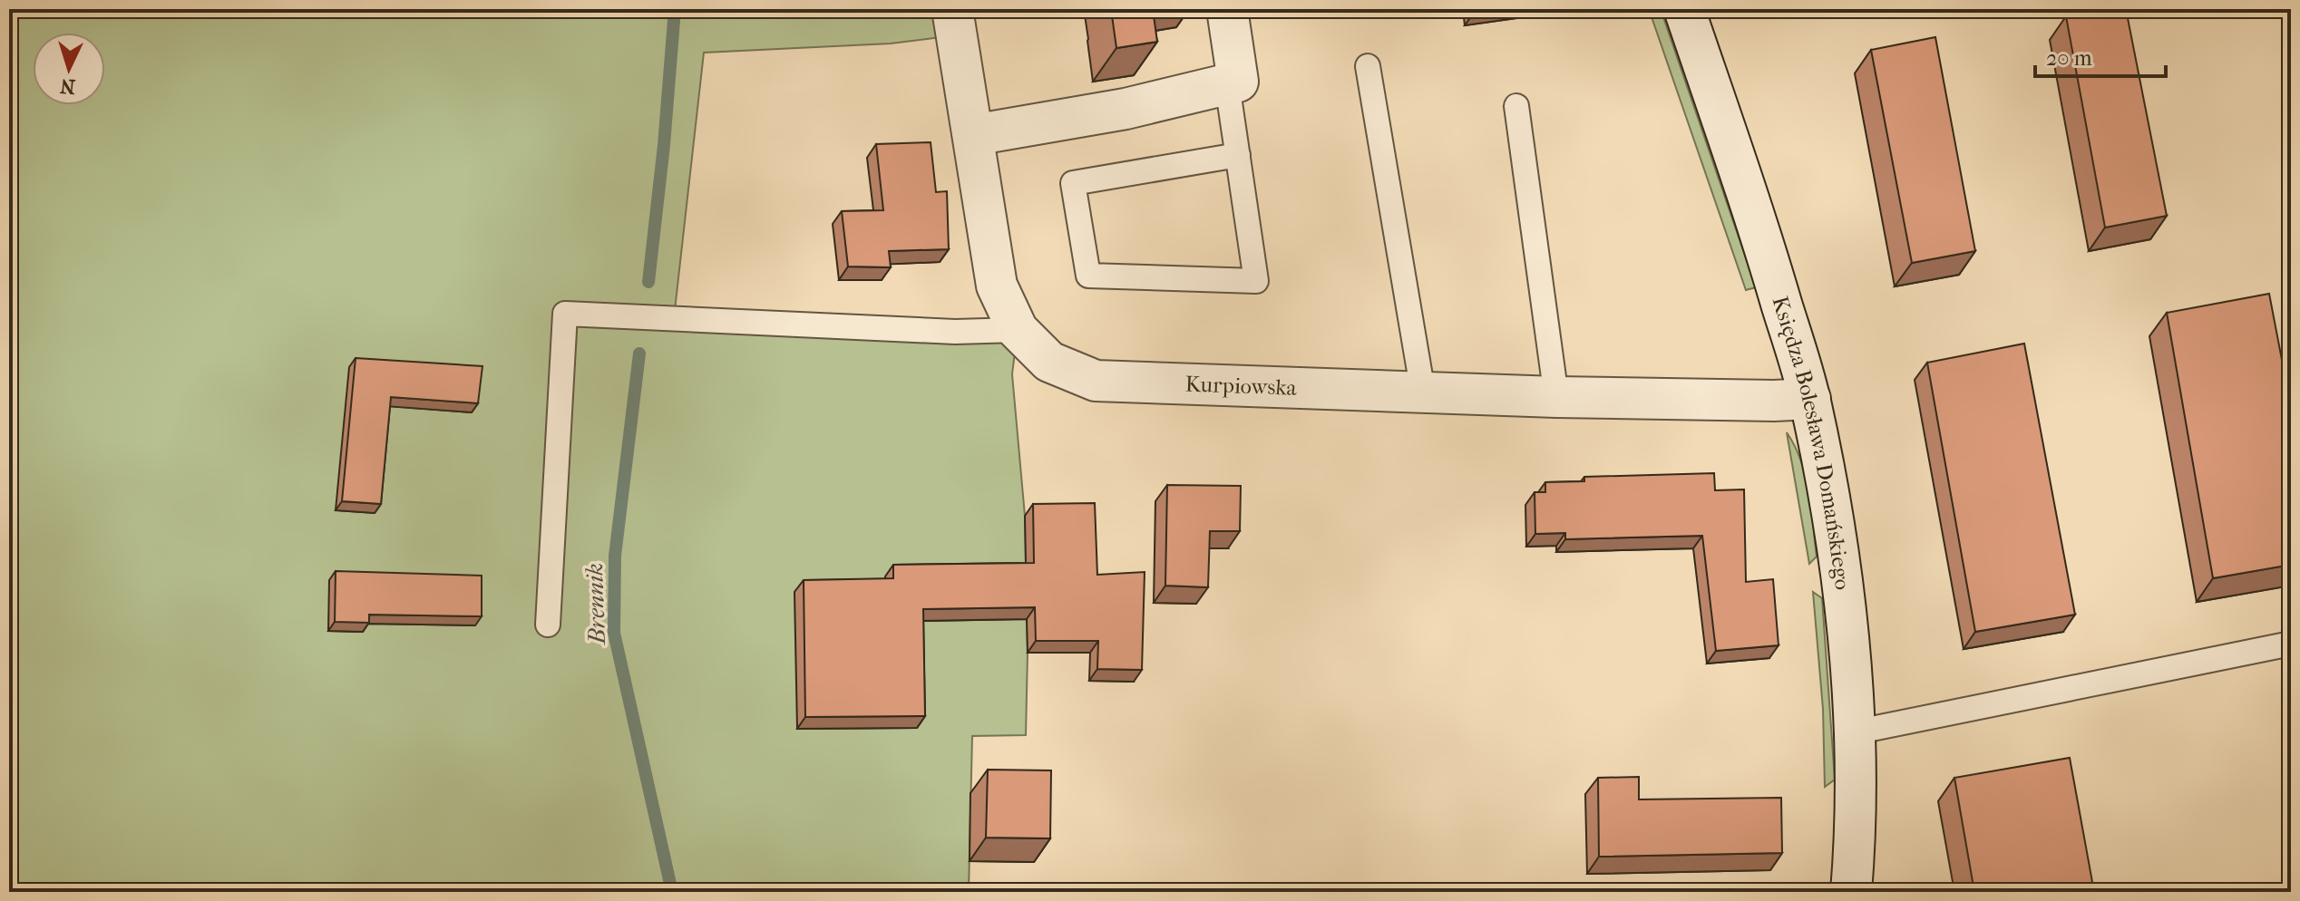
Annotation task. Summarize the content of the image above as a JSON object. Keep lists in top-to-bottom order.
{
  "streets": {
    "street": ["Kurpiowska", "Księdza Bolesława Domańskiego"]
  },
  "crossings": [
    ["Kurpiowska", "Księdza Bolesława Domańskiego"]
  ],
  "water": ["Brennik"],
  "scale_bar": "20 m",
  "north": "bottom"
}
